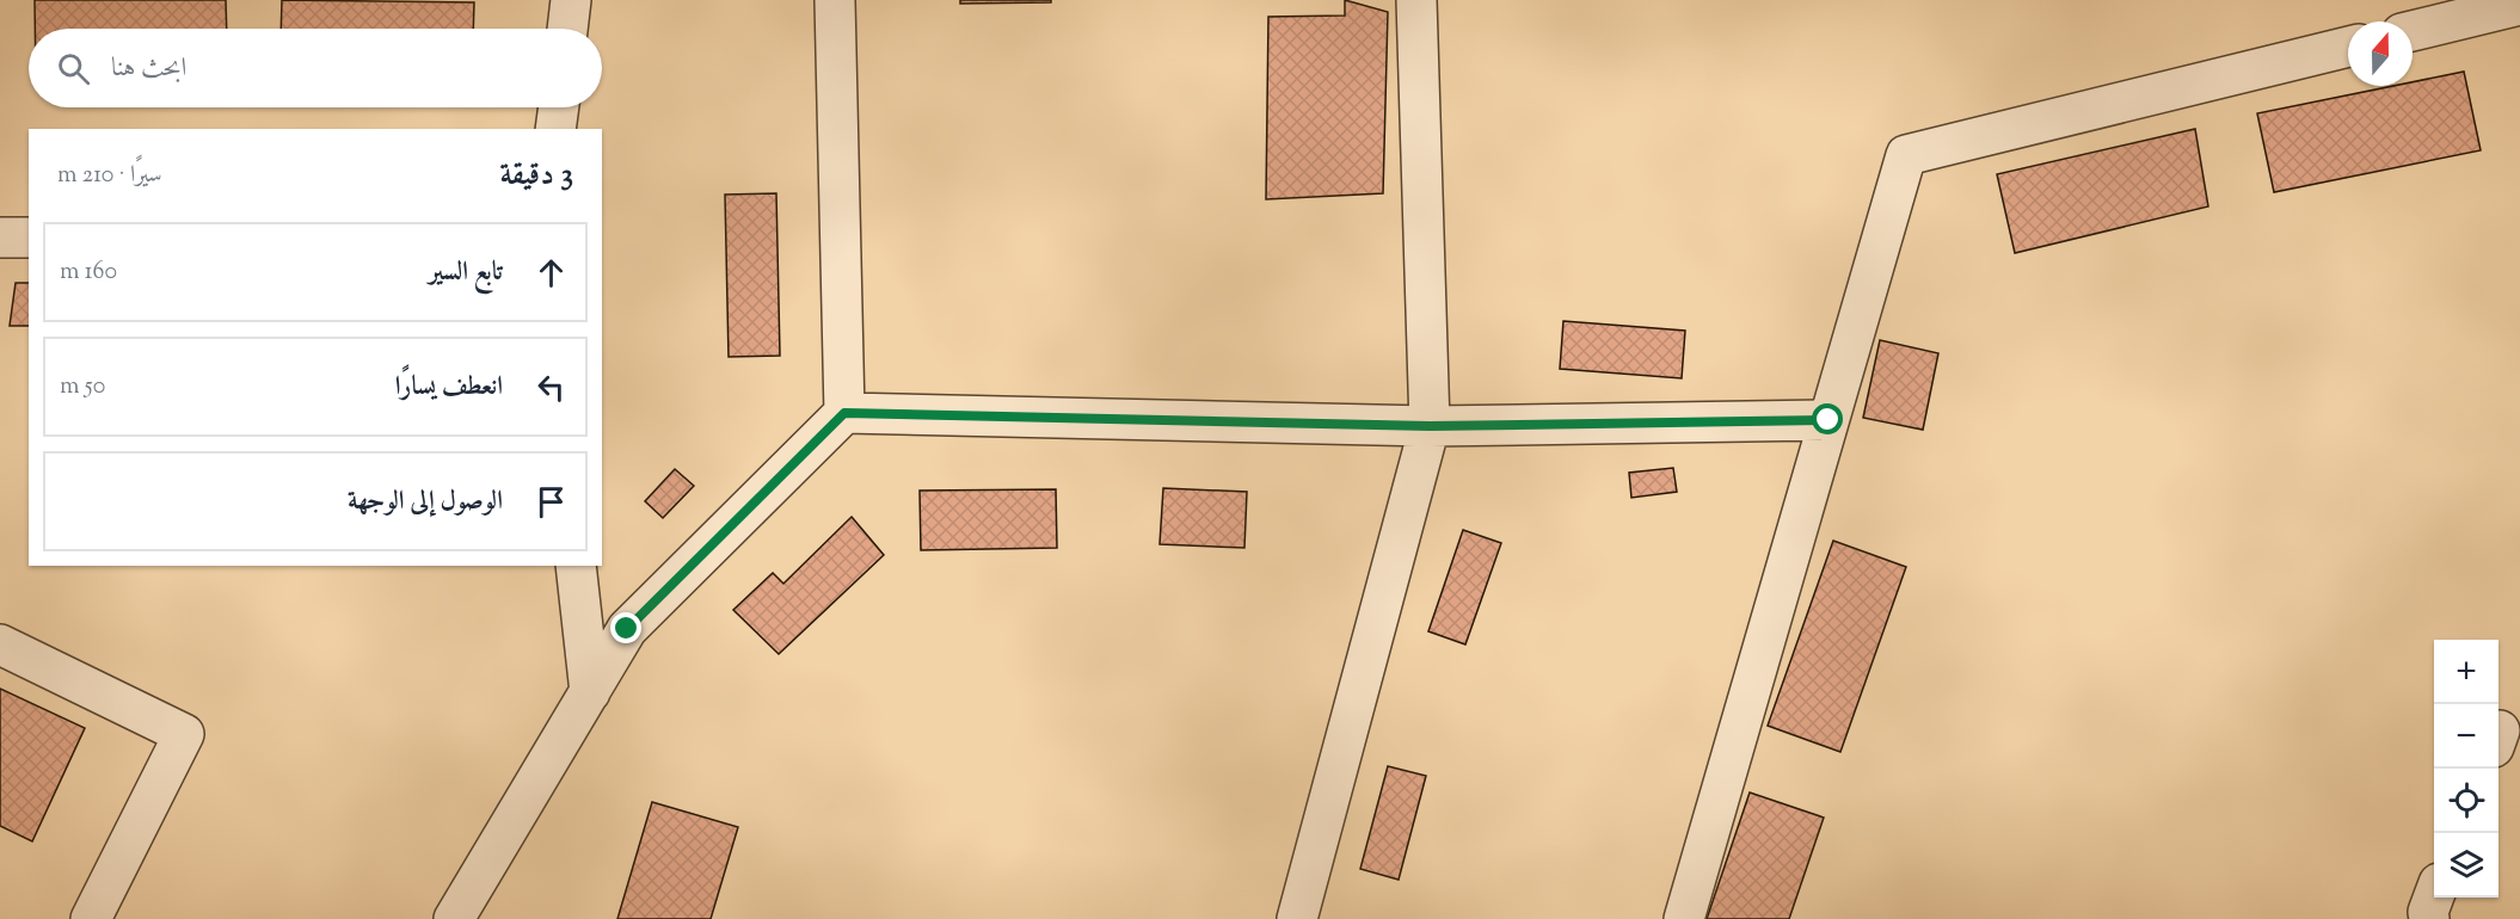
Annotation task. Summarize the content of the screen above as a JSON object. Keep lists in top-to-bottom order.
{
  "north": "top",
  "page": {
    "search": "ابحث هنا",
    "heading": ["3 دقيقة", "سيرًا · 210 m"],
    "list": [
      ["تابع السير", "160 m"],
      ["انعطف يسارًا", "50 m"],
      "الوصول إلى الوجهة"
    ],
    "map_buttons": ["+", "−"]
  }
}
